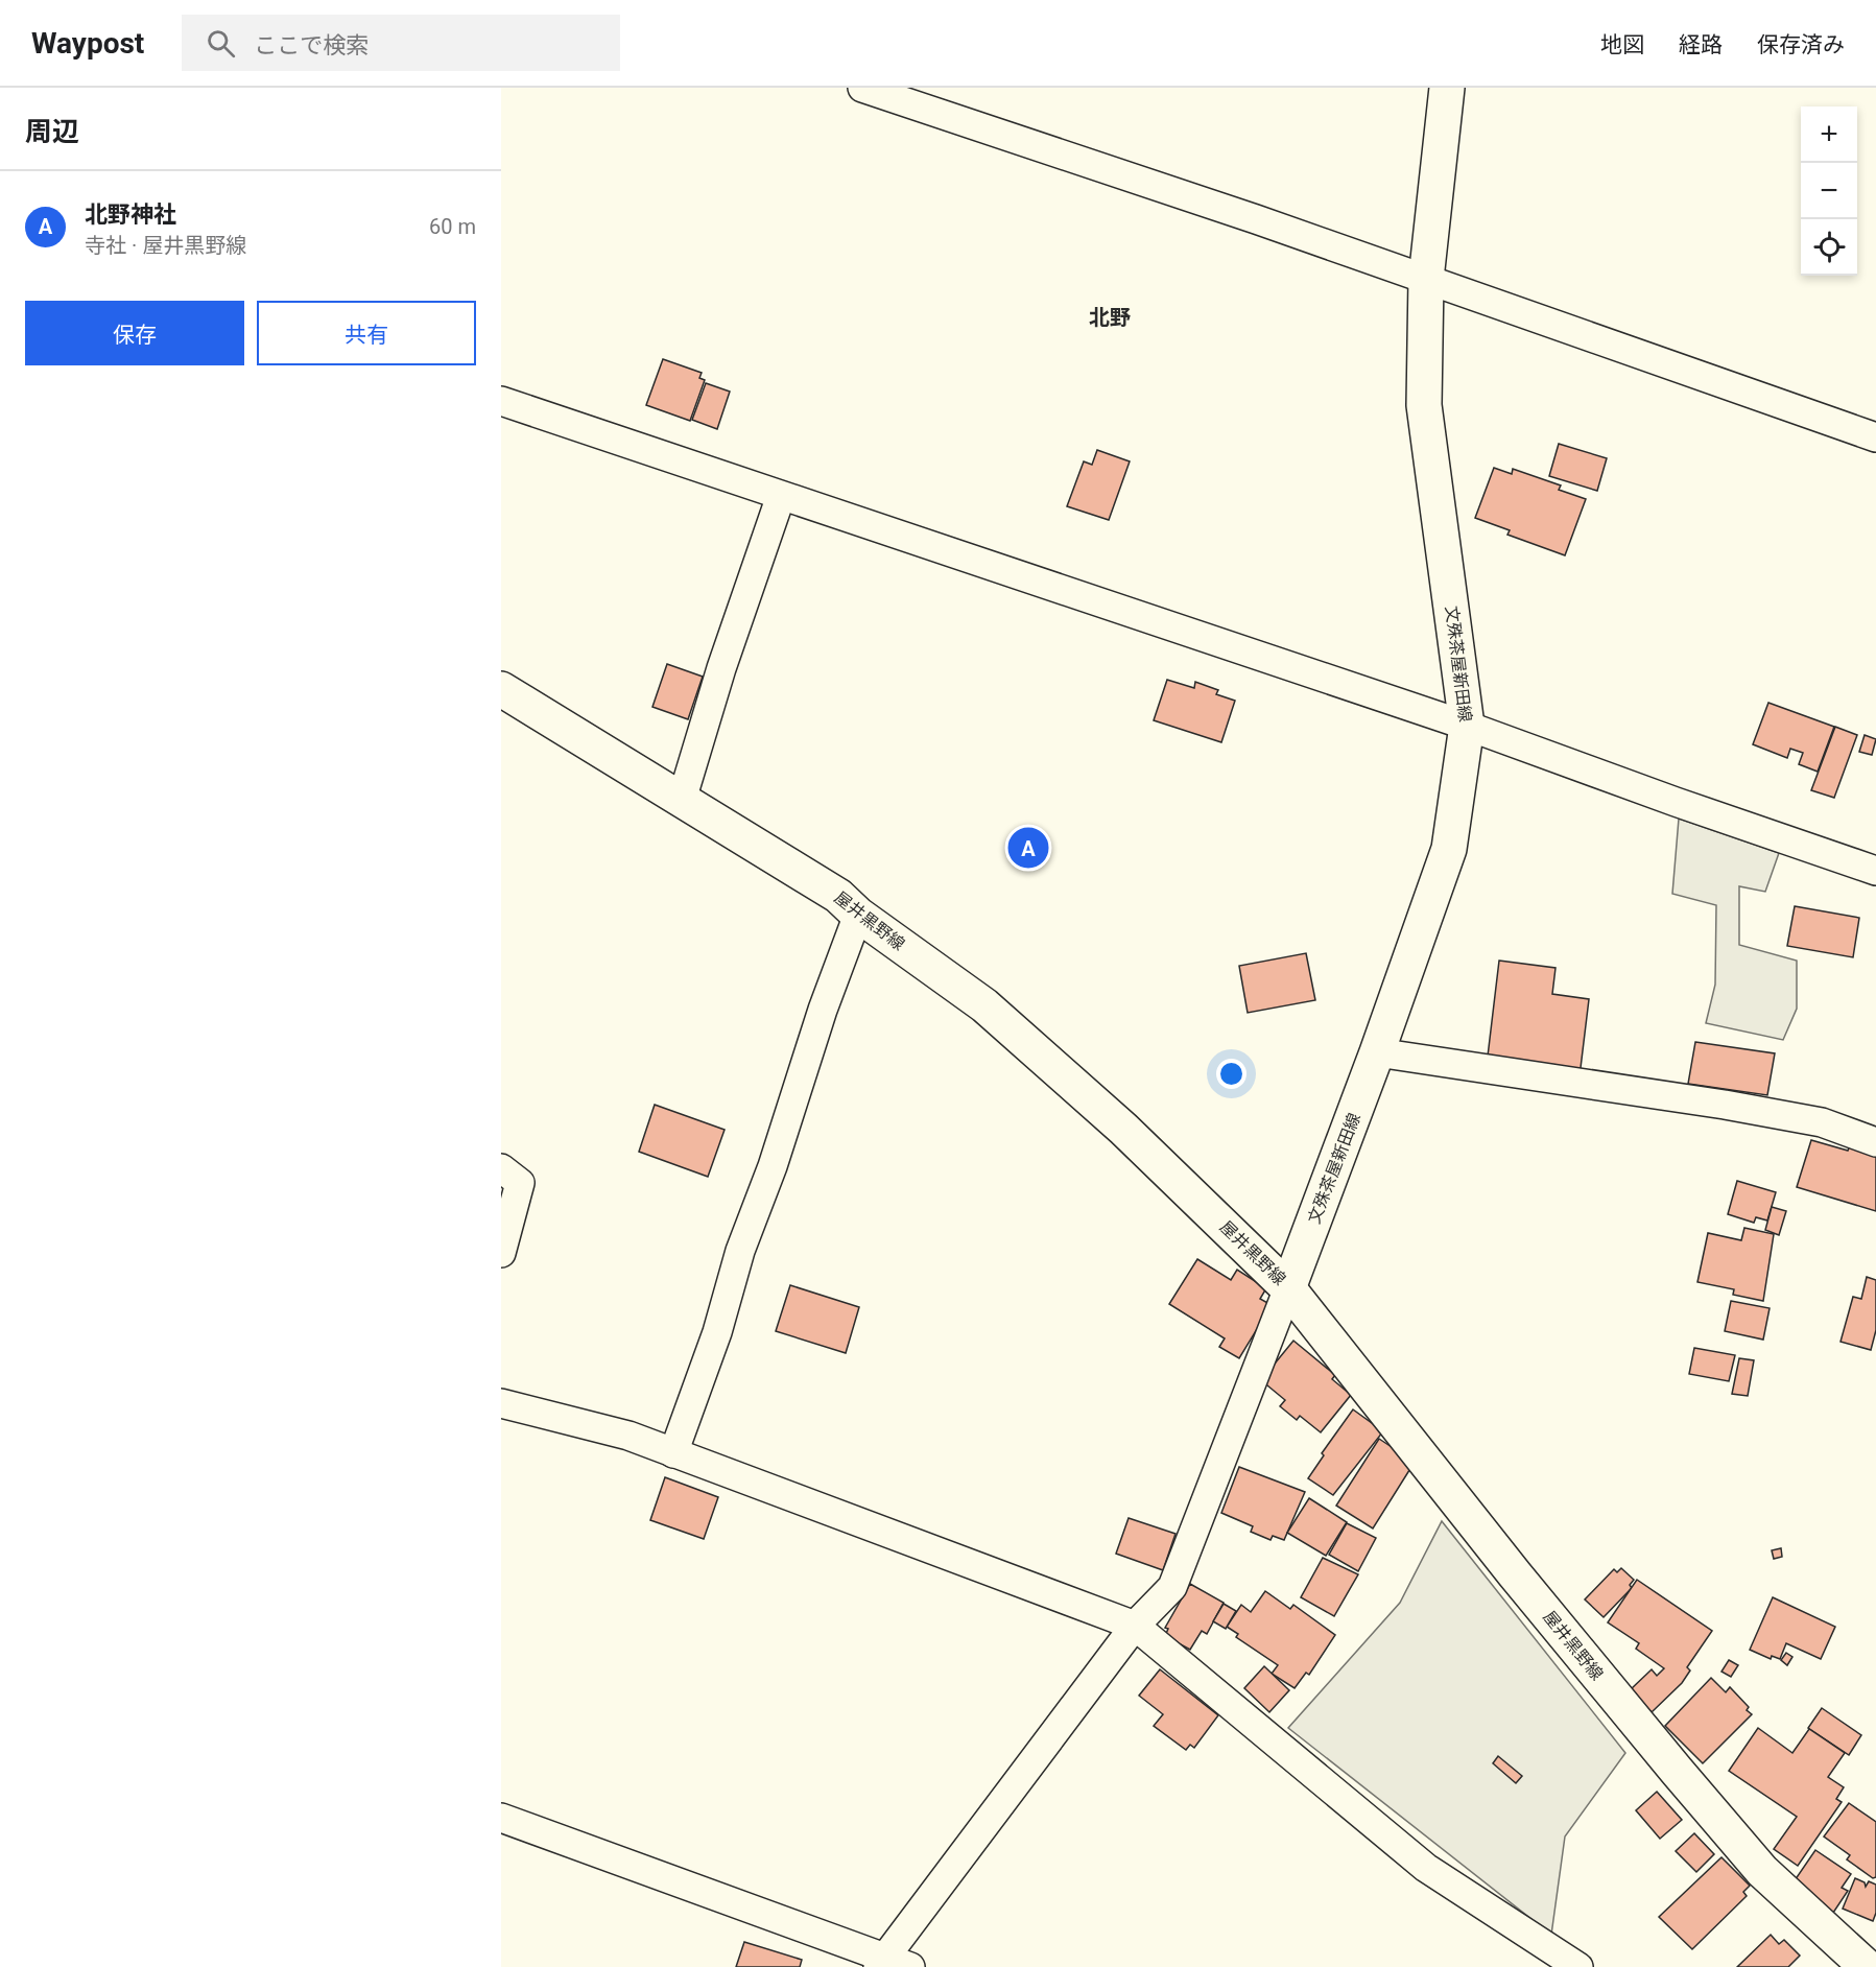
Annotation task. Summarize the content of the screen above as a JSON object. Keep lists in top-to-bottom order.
{
  "streets": {
    "main road": ["文殊茶屋新田線", "屋井黒野線"]
  },
  "crossings": [
    ["文殊茶屋新田線", "屋井黒野線"]
  ],
  "districts": ["北野"],
  "page": {
    "header": "Waypost",
    "search": "ここで検索",
    "nav": ["地図", "経路", "保存済み"],
    "heading": "周辺",
    "map_buttons": ["+", "−"],
    "list": [
      {
        "mark": "A",
        "name": "北野神社",
        "note": "寺社 · 屋井黒野線",
        "value": "60 m"
      }
    ],
    "buttons": ["保存", "共有"],
    "pins": "A"
  }
}
